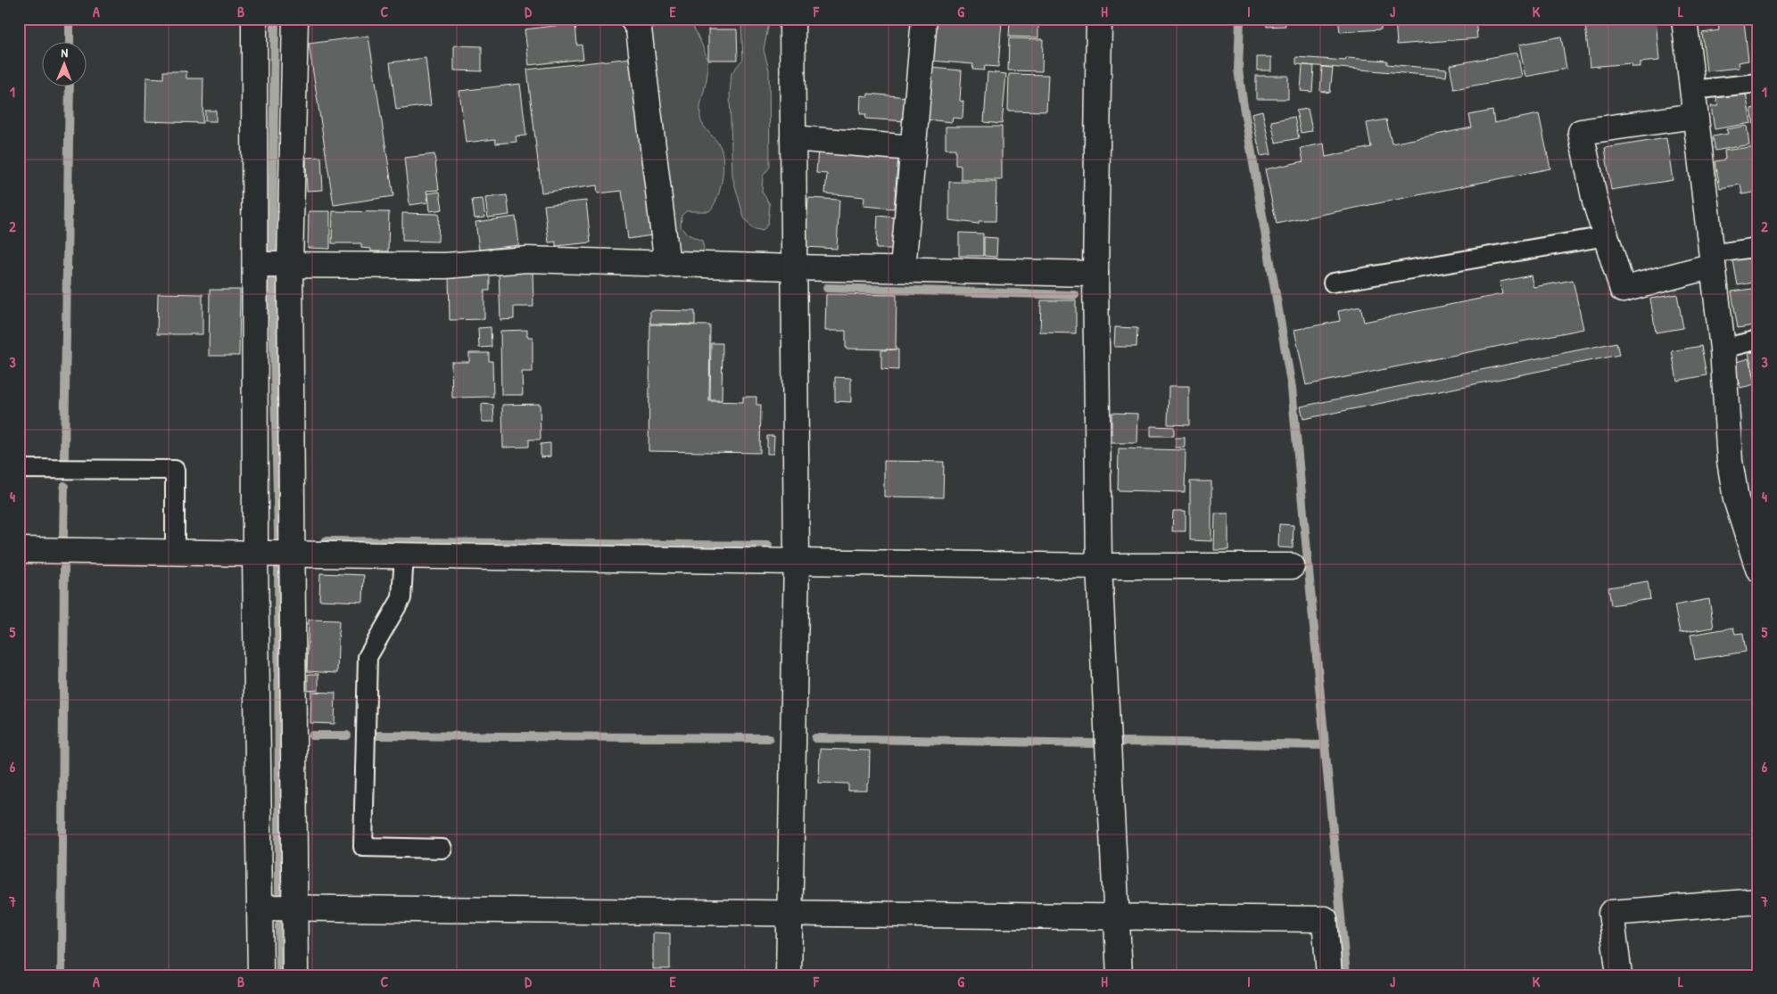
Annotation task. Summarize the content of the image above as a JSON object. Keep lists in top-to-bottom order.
{
  "north": "top",
  "grid": {
    "columns": [
      "A",
      "B",
      "C",
      "D",
      "E",
      "F",
      "G",
      "H",
      "I",
      "J",
      "K",
      "L"
    ],
    "rows": [
      "1",
      "2",
      "3",
      "4",
      "5",
      "6",
      "7"
    ]
  }
}
